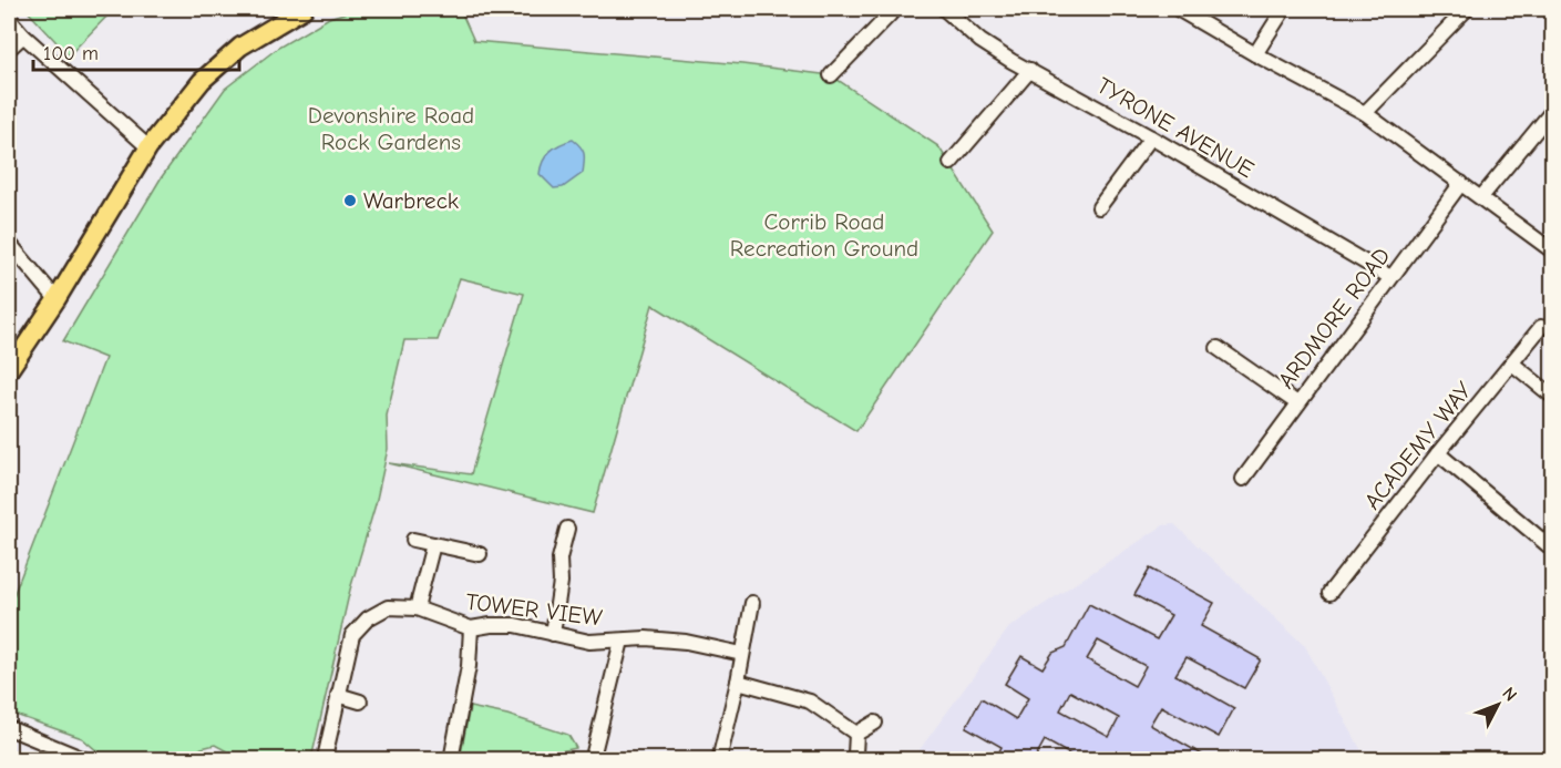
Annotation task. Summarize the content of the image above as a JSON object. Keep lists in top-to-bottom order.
{
  "streets": {
    "street": [
      "TYRONE AVENUE",
      "ARDMORE ROAD",
      "ACADEMY WAY",
      "TOWER VIEW"
    ]
  },
  "crossings": [
    ["TYRONE AVENUE", "ARDMORE ROAD"]
  ],
  "parks": ["Devonshire Road Rock Gardens", "Corrib Road Recreation Ground"],
  "places": ["Warbreck"],
  "scale_bar": "100 m",
  "north": "top right"
}
